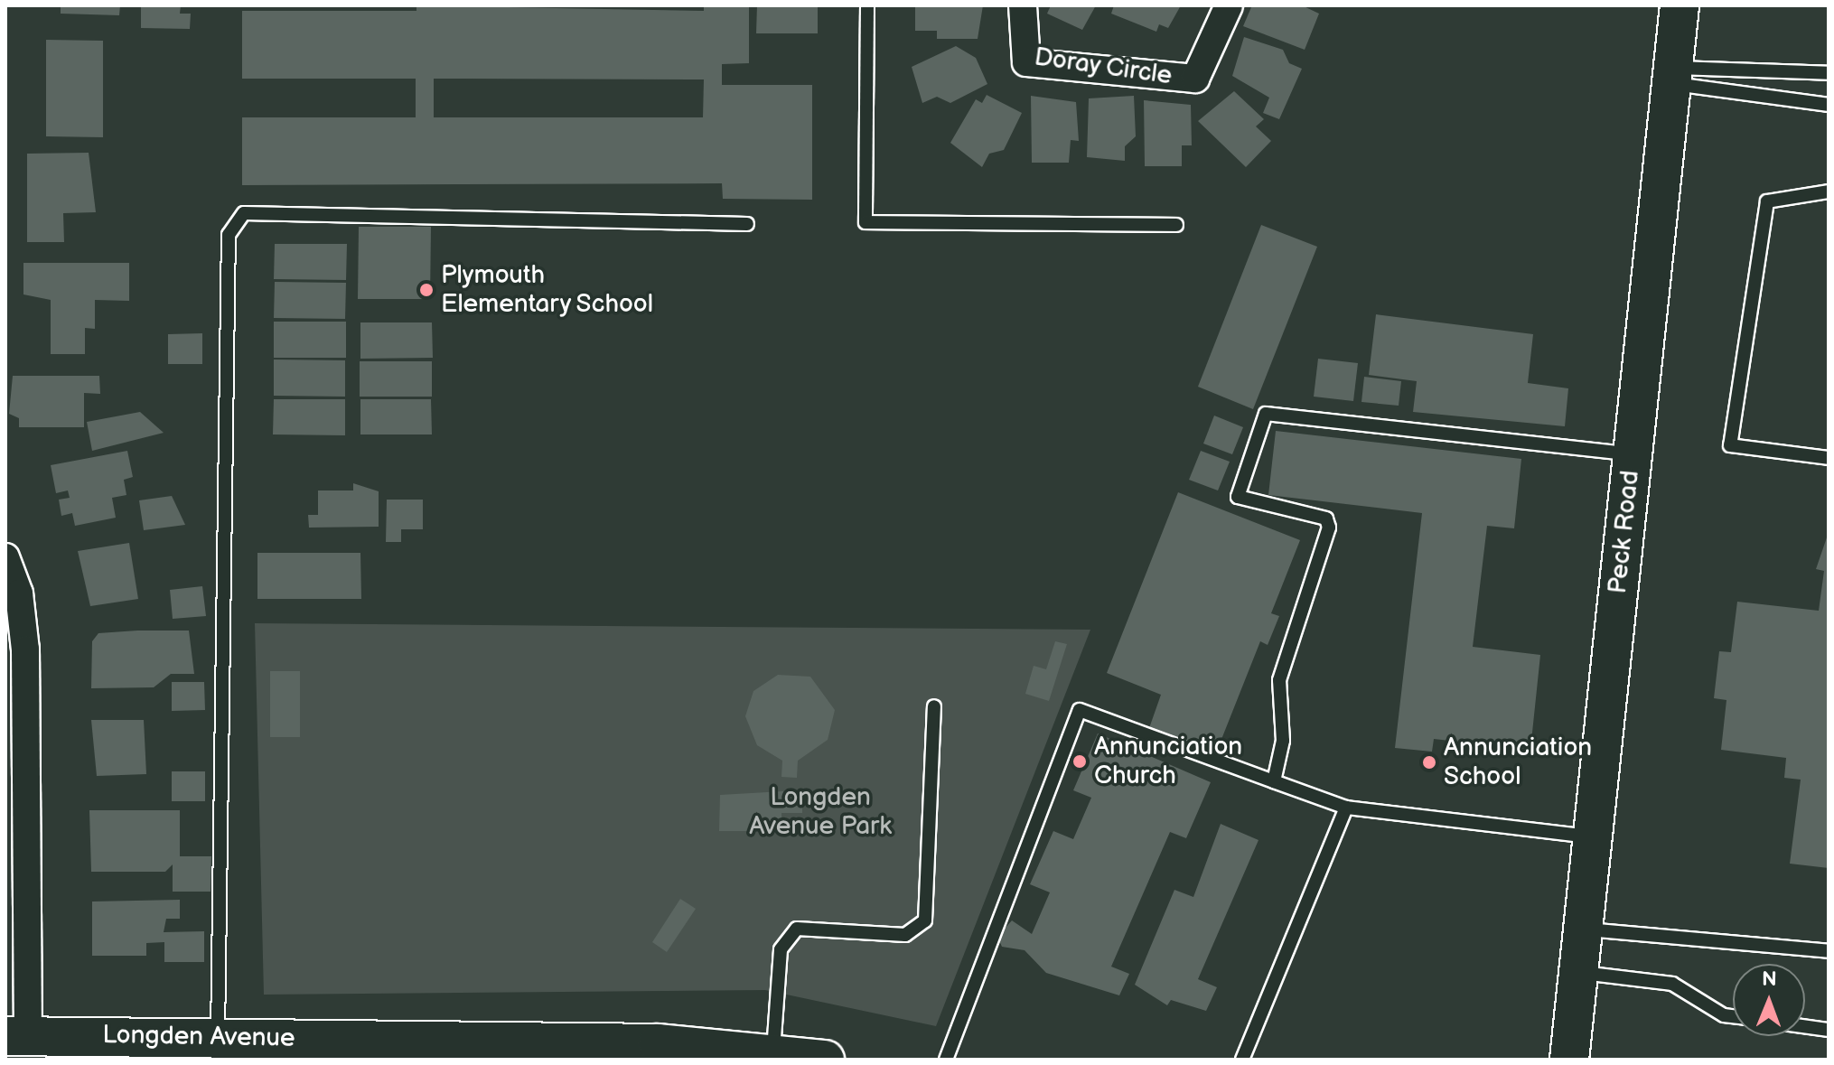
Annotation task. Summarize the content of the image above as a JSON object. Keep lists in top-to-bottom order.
{
  "streets": {
    "street": ["Doray Circle", "Peck Road", "Longden Avenue"]
  },
  "parks": ["Longden Avenue Park"],
  "places": ["Plymouth Elementary School", "Annunciation Church", "Annunciation School"],
  "north": "top"
}
